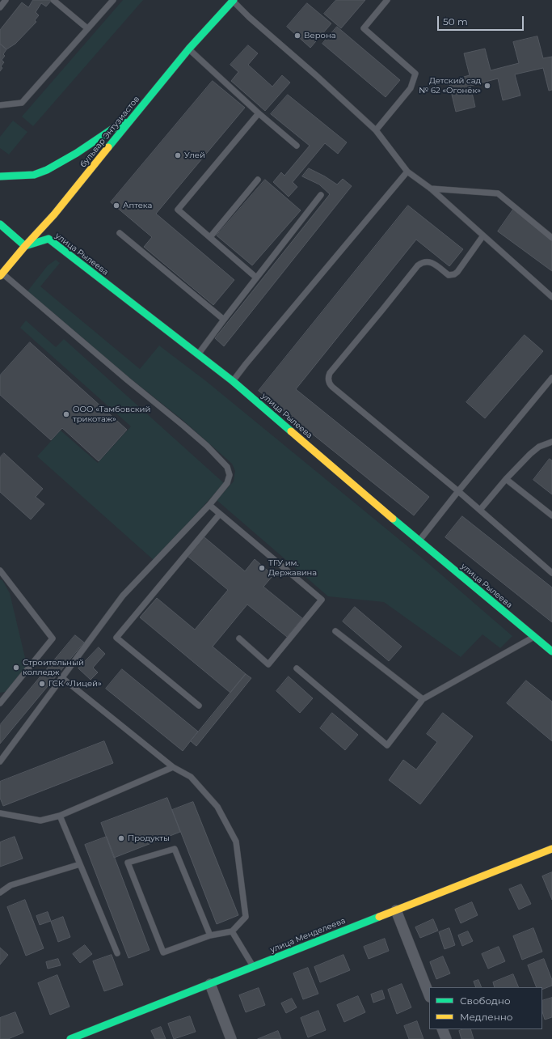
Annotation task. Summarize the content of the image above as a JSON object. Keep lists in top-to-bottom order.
{
  "streets": {
    "street": ["бульвар Энтузиастов", "улица Рылеева", "улица Менделеева"]
  },
  "crossings": [
    ["бульвар Энтузиастов", "улица Рылеева"]
  ],
  "places": [
    "Верона",
    "Детский сад № 62 «Огонёк»",
    "Улей",
    "Аптека",
    "ООО «Тамбовский трикотаж»",
    "ТГУ им. Державина",
    "Строительный колледж",
    "ГСК «Лицей»",
    "Продукты"
  ],
  "legend": ["Свободно", "Медленно"],
  "scale_bar": "50 m"
}
